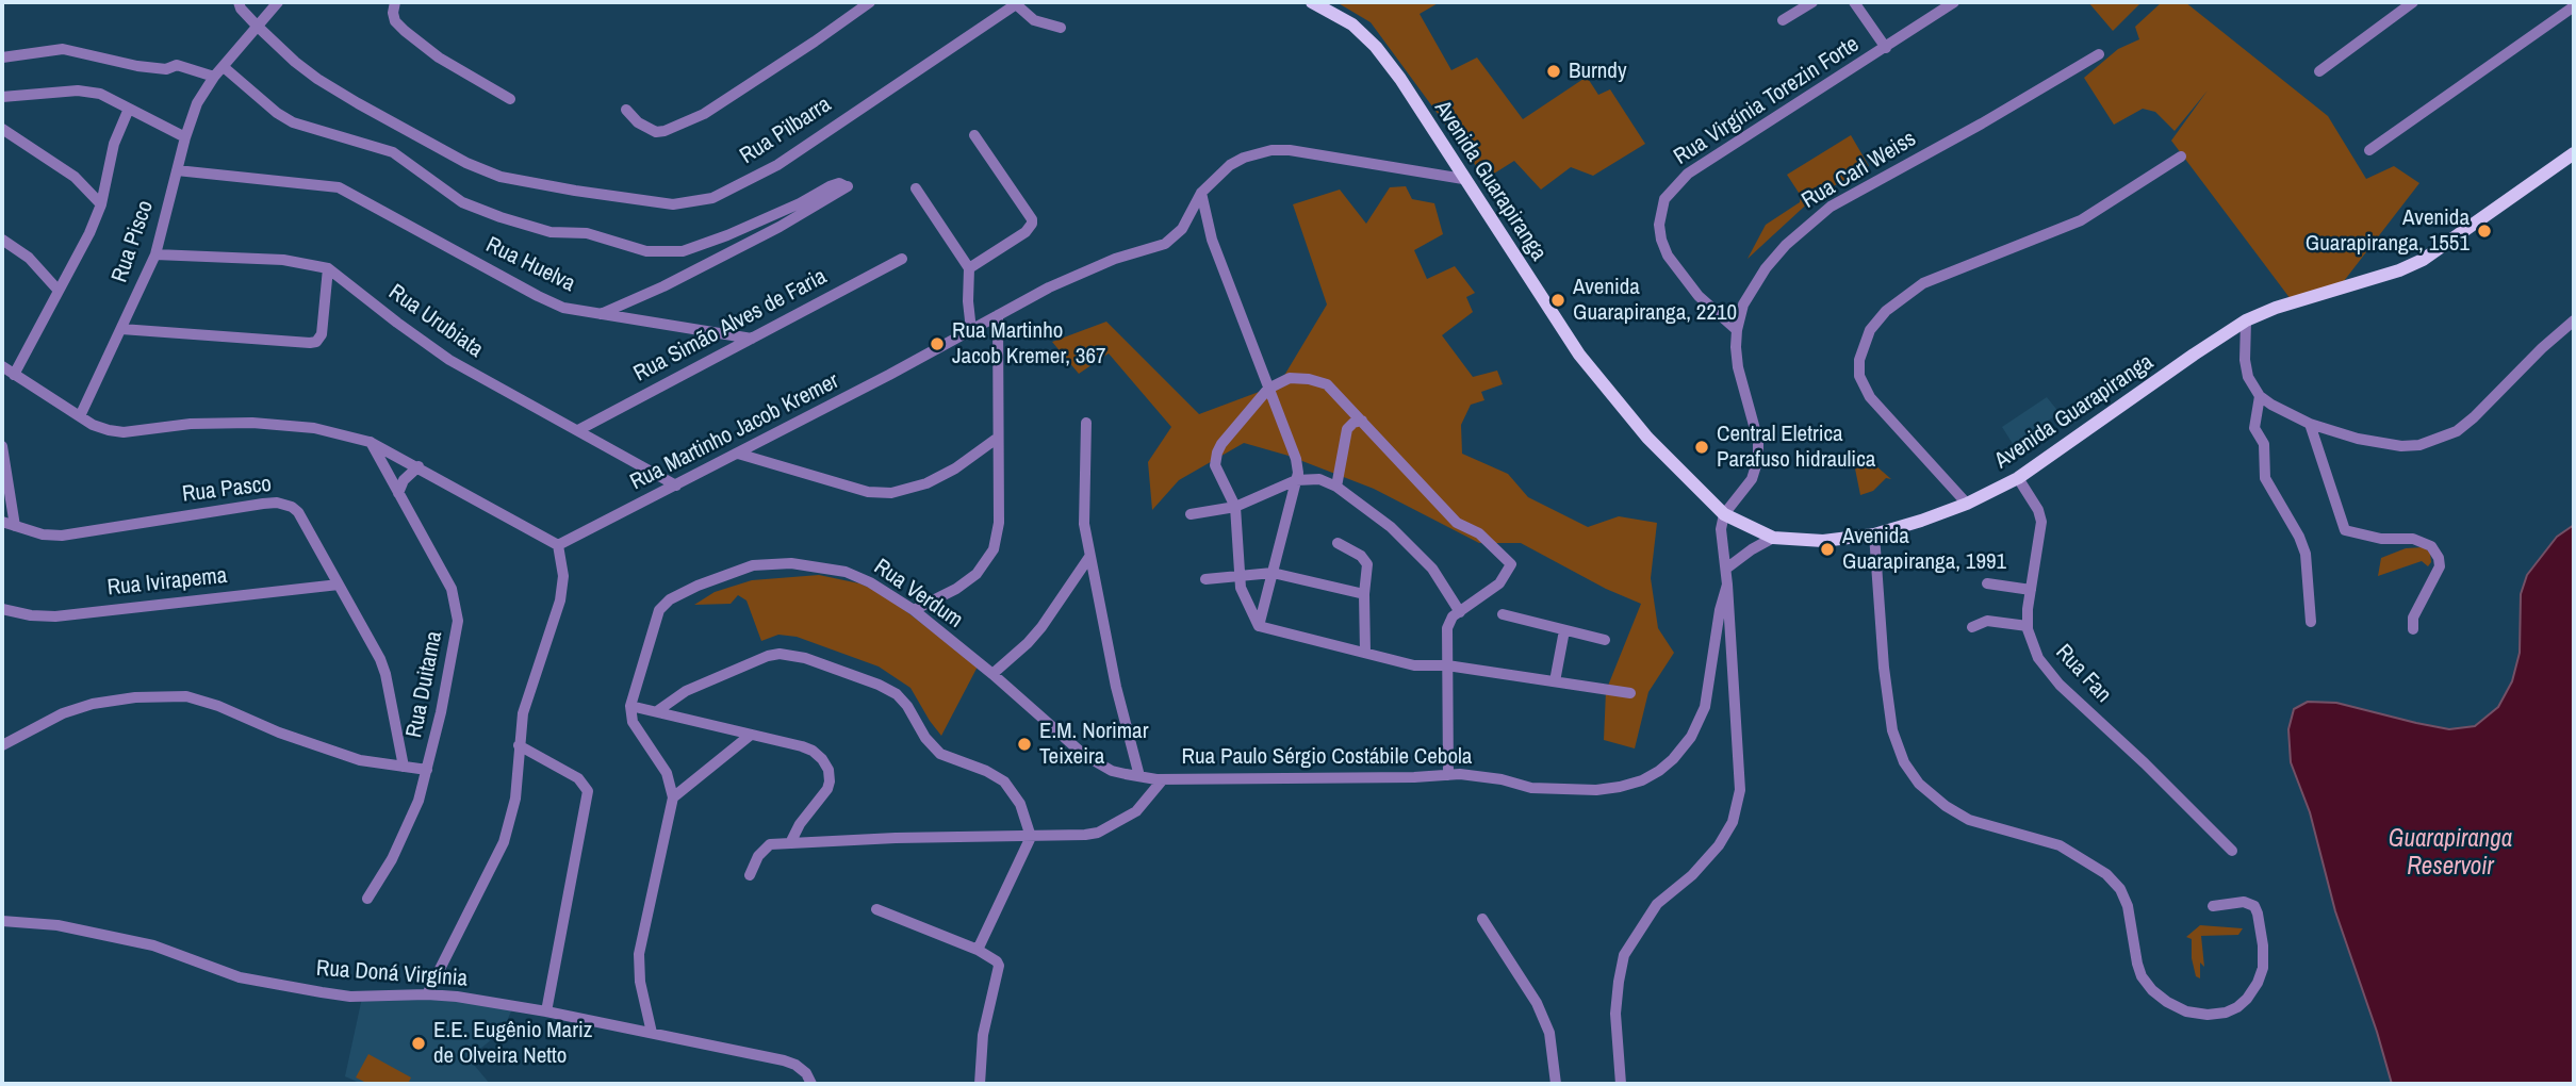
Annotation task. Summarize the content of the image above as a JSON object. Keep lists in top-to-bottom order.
{
  "streets": {
    "main road": ["Avenida Guarapiranga"],
    "street": [
      "Rua Virgínia Torezin Forte",
      "Rua Pilbarra",
      "Rua Carl Weiss",
      "Rua Pisco",
      "Rua Huelva",
      "Rua Urubiata",
      "Rua Simão Alves de Faria",
      "Rua Martinho Jacob Kremer",
      "Rua Pasco",
      "Rua Ivirapema",
      "Rua Verdum",
      "Rua Fan",
      "Rua Duitama",
      "Rua Paulo Sérgio Costábile Cebola",
      "Rua Doná Virgínia"
    ]
  },
  "crossings": [
    ["Rua Virgínia Torezin Forte", "Rua Carl Weiss"],
    ["Rua Pilbarra", "Rua Pisco"],
    ["Rua Carl Weiss", "Avenida Guarapiranga"],
    ["Avenida Guarapiranga", "Rua Martinho Jacob Kremer"],
    ["Avenida Guarapiranga", "Rua Fan"],
    ["Rua Pisco", "Rua Huelva"],
    ["Rua Pisco", "Rua Urubiata"],
    ["Rua Huelva", "Rua Simão Alves de Faria"],
    ["Rua Urubiata", "Rua Simão Alves de Faria"],
    ["Rua Urubiata", "Rua Martinho Jacob Kremer"],
    ["Rua Pasco", "Rua Ivirapema"],
    ["Rua Verdum", "Rua Paulo Sérgio Costábile Cebola"]
  ],
  "water": ["Guarapiranga Reservoir"],
  "places": [
    "Burndy",
    "Avenida Guarapiranga, 1551",
    "Avenida Guarapiranga, 2210",
    "Rua Martinho Jacob Kremer, 367",
    "Central Eletrica Parafuso hidraulica",
    "Avenida Guarapiranga, 1991",
    "E.M. Norimar Teixeira",
    "E.E. Eugênio Mariz de Olveira Netto"
  ]
}
